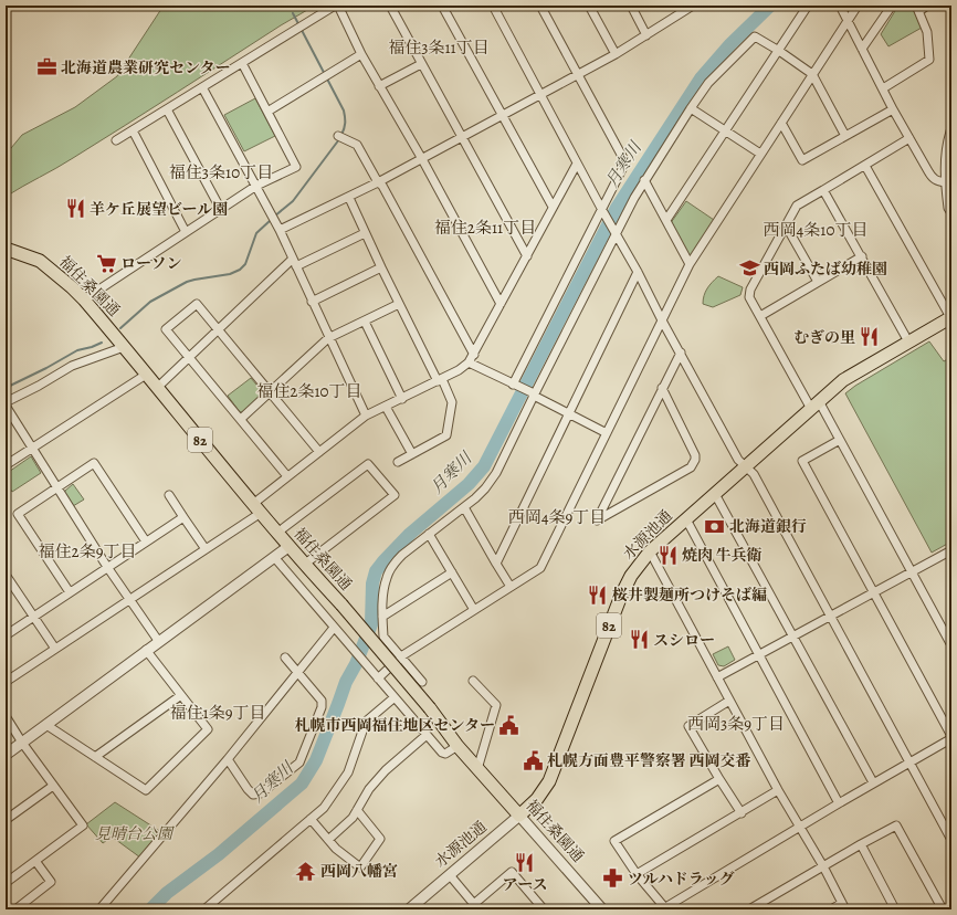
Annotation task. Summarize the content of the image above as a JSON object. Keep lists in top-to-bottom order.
{
  "streets": {
    "main road": ["福住桑園通", "82", "水源池通"]
  },
  "crossings": [
    ["福住桑園通", "水源池通"]
  ],
  "districts": [
    "福住3条11丁目",
    "福住3条10丁目",
    "福住2条11丁目",
    "西岡4条10丁目",
    "福住2条10丁目",
    "西岡4条9丁目",
    "福住2条9丁目",
    "福住1条9丁目",
    "西岡3条9丁目"
  ],
  "water": ["月寒川"],
  "parks": ["見晴台公園"],
  "places": {
    "office": ["北海道農業研究センター"],
    "restaurant": [
      "羊ケ丘展望ビール園",
      "むぎの里",
      "焼肉 牛兵衛",
      "桜井製麺所つけそば編",
      "スシロー",
      "アース"
    ],
    "supermarket": ["ローソン"],
    "school or university": ["西岡ふたば幼稚園"],
    "bank": ["北海道銀行"],
    "public building": ["札幌市西岡福住地区センター", "札幌方面豊平警察署 西岡交番"],
    "temple": ["西岡八幡宮"],
    "pharmacy": ["ツルハドラッグ"]
  }
}
